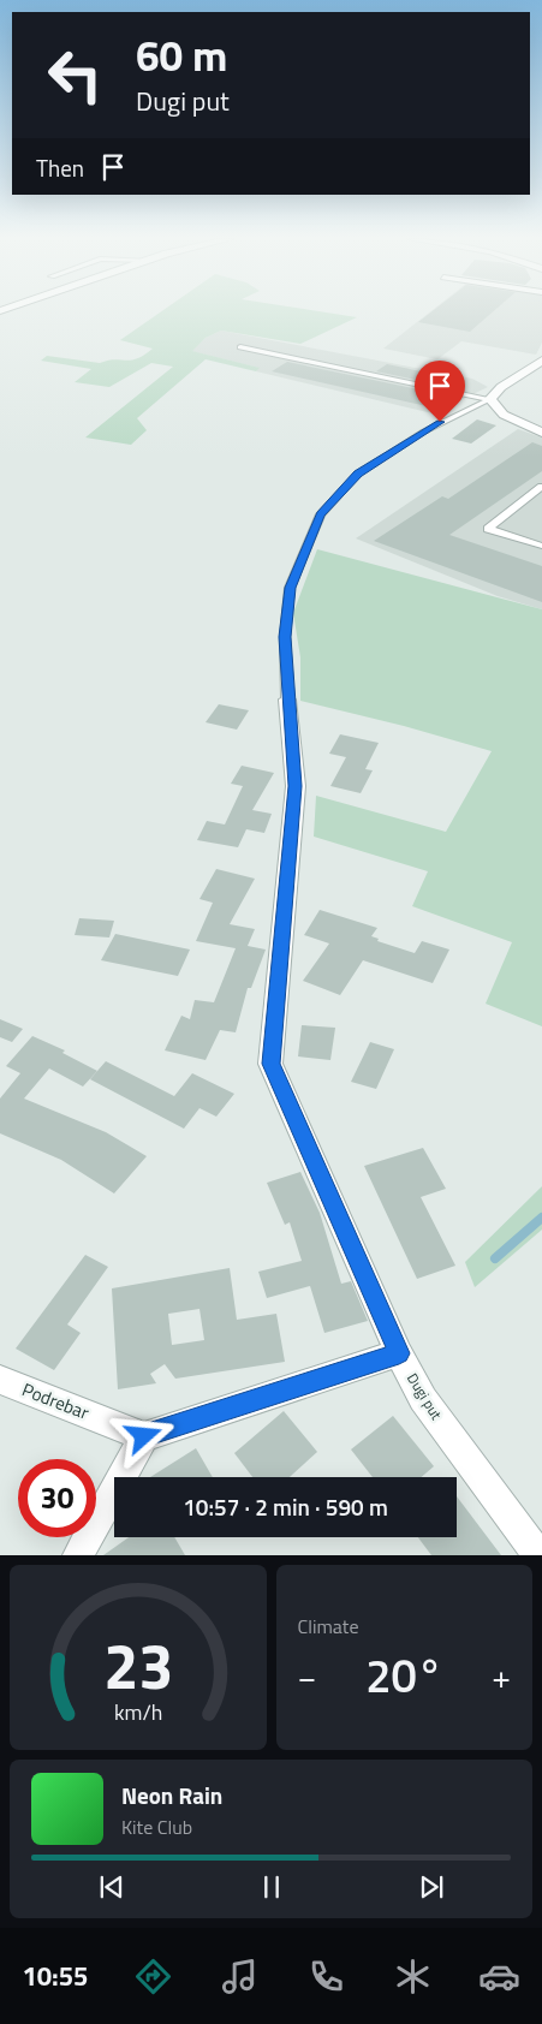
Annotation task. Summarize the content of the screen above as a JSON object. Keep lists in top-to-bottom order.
{
  "streets": {
    "street": ["Dugi put", "Podrebar"]
  },
  "page": {
    "turn": ["60 m", "Dugi put"],
    "then": "Then",
    "limit": "30",
    "trip": "10:57 · 2 min · 590 m",
    "tile": "Climate",
    "heat": ["−", "20°", "+"],
    "song": ["Neon Rain", "Kite Club"],
    "tabs": "10:55",
    "gauge": ["23", "km/h"]
  }
}
